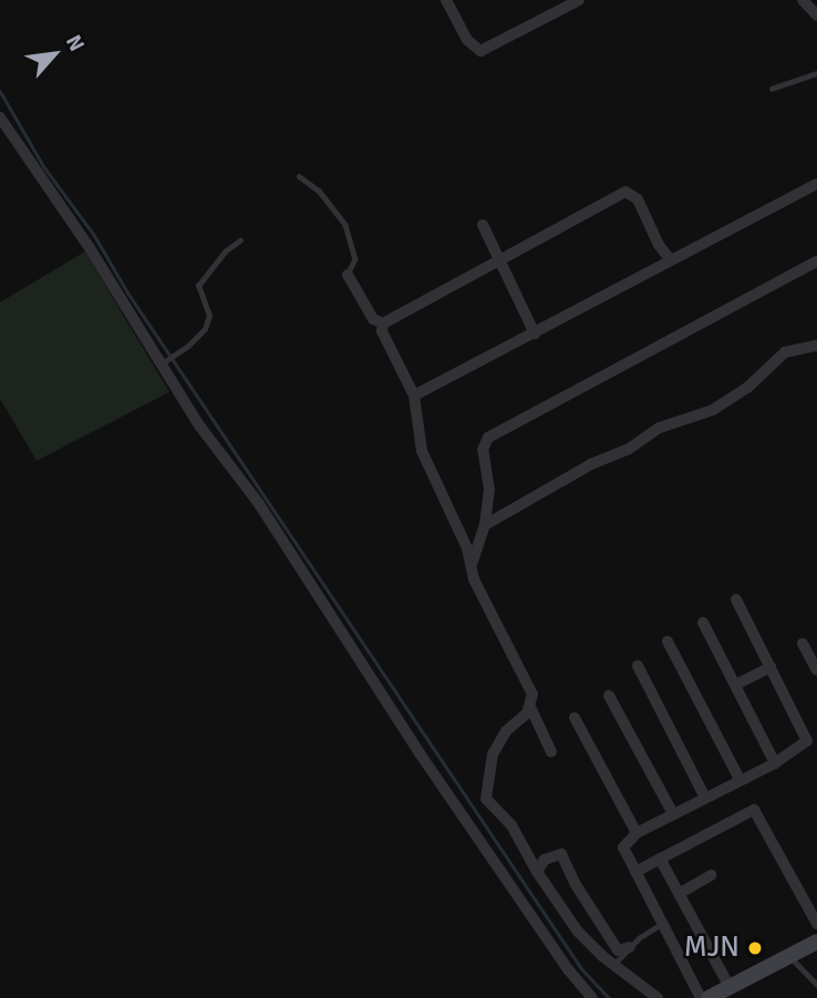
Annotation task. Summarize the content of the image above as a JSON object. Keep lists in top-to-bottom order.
{
  "places": ["MJN"],
  "north": "top right"
}
